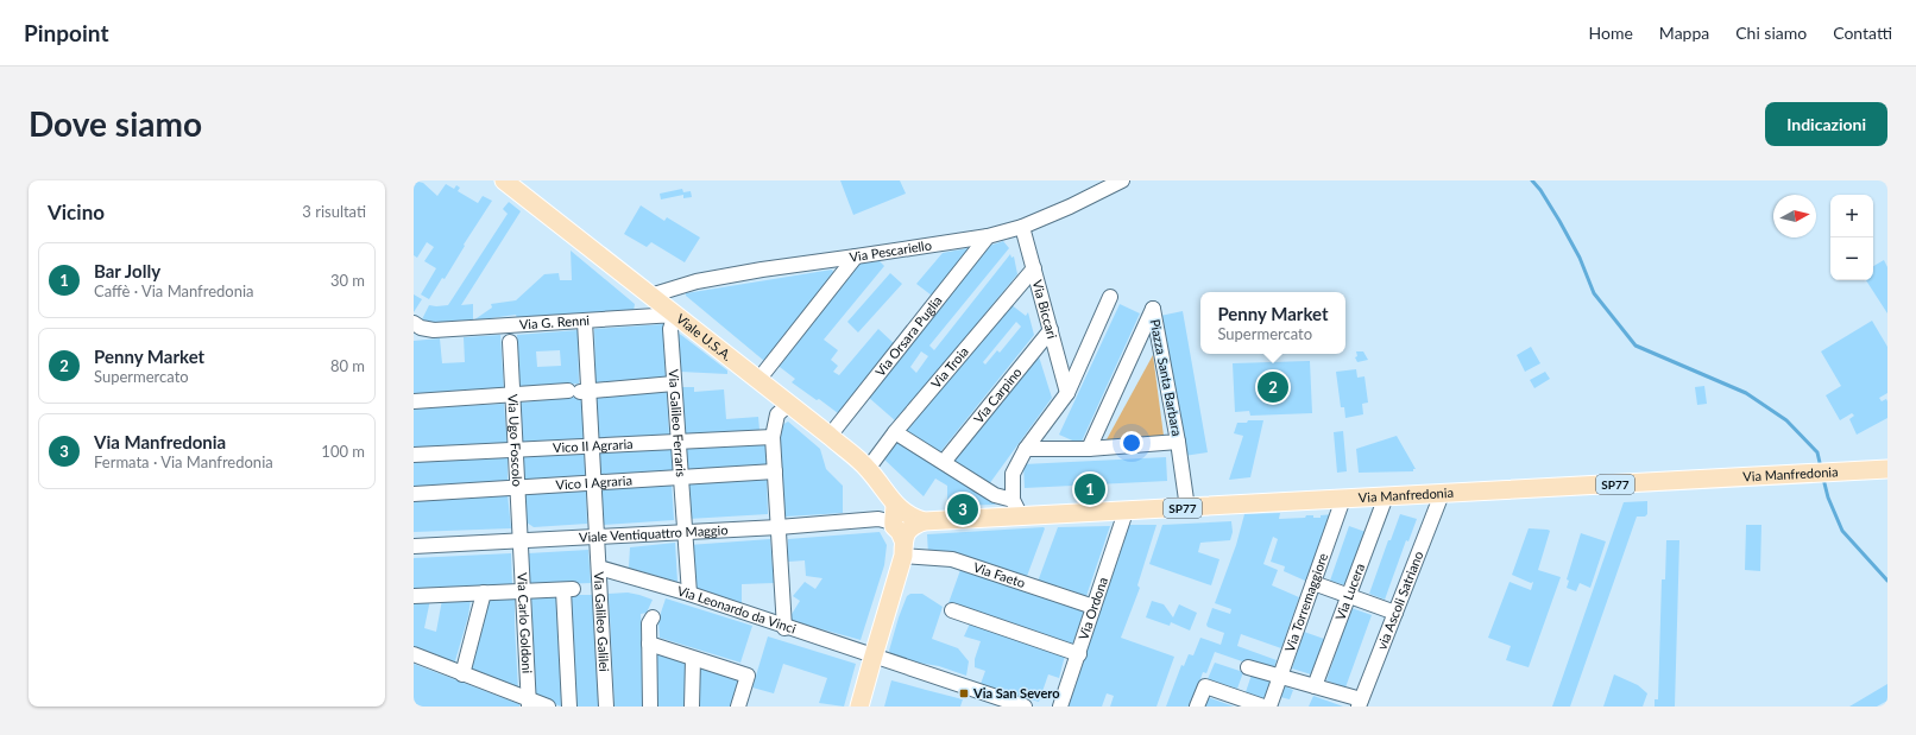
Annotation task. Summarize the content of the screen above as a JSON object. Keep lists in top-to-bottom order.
{
  "streets": {
    "main road": ["Viale U.S.A.", "Via Manfredonia", "SP77"],
    "street": [
      "Via Pescariello",
      "Via Biccari",
      "Via G. Renni",
      "Via Orsara Puglia",
      "Via Troia",
      "Piazza Santa Barbara",
      "Via Carpino",
      "Via Galileo Ferraris",
      "Via Ugo Foscolo",
      "Vico II Agraria",
      "Vico I Agraria",
      "Viale Ventiquattro Maggio",
      "Via Faeto",
      "Via Lucera",
      "via Ascoli Satriano",
      "Via Torremaggiore",
      "Via Ordona",
      "Via Leonardo da Vinci",
      "Via Galileo Galilei",
      "Via Carlo Goldoni"
    ]
  },
  "crossings": [
    ["Via Pescariello", "Via Biccari"],
    ["Via Pescariello", "Via Orsara Puglia"],
    ["Via Pescariello", "Viale U.S.A."],
    ["Via Biccari", "Via Troia"],
    ["Via Biccari", "Via Carpino"],
    ["Via G. Renni", "Viale U.S.A."],
    ["Via G. Renni", "Via Galileo Ferraris"],
    ["Via G. Renni", "Via Galileo Galilei"],
    ["Via Orsara Puglia", "Viale U.S.A."],
    ["Viale U.S.A.", "Via Troia"],
    ["Viale U.S.A.", "Via Galileo Ferraris"],
    ["Viale U.S.A.", "Via Manfredonia"],
    ["Viale U.S.A.", "Viale Ventiquattro Maggio"],
    ["Viale U.S.A.", "Via Faeto"],
    ["Via Galileo Ferraris", "Vico II Agraria"],
    ["Via Galileo Ferraris", "Vico I Agraria"],
    ["Via Galileo Ferraris", "Viale Ventiquattro Maggio"],
    ["Via Galileo Ferraris", "Via Leonardo da Vinci"],
    ["Via Ugo Foscolo", "Vico II Agraria"],
    ["Via Ugo Foscolo", "Vico I Agraria"],
    ["Via Ugo Foscolo", "Viale Ventiquattro Maggio"],
    ["Via Ugo Foscolo", "Via Carlo Goldoni"],
    ["Vico II Agraria", "Via Galileo Galilei"],
    ["Via Manfredonia", "Viale Ventiquattro Maggio"],
    ["Via Manfredonia", "Via Faeto"],
    ["Via Manfredonia", "Via Lucera"],
    ["Via Manfredonia", "via Ascoli Satriano"],
    ["Via Manfredonia", "Via Torremaggiore"],
    ["Via Manfredonia", "Via Ordona"],
    ["Vico I Agraria", "Via Galileo Galilei"],
    ["Viale Ventiquattro Maggio", "Via Faeto"],
    ["Viale Ventiquattro Maggio", "Via Galileo Galilei"],
    ["Viale Ventiquattro Maggio", "Via Carlo Goldoni"],
    ["Via Faeto", "Via Ordona"],
    ["Via Leonardo da Vinci", "Via Galileo Galilei"]
  ],
  "places": {
    "transit": ["Via San Severo"]
  },
  "north": "right",
  "page": {
    "header": "Pinpoint",
    "nav": [
      "Home",
      "Mappa",
      "Chi siamo",
      "Contatti"
    ],
    "buttons": "Indicazioni",
    "title": "Dove siamo",
    "heading": ["Vicino", "3 risultati"],
    "map_buttons": ["+", "−"],
    "list": [
      {
        "mark": "1",
        "name": "Bar Jolly",
        "note": "Caffè · Via Manfredonia",
        "value": "30 m"
      },
      {
        "mark": "2",
        "name": "Penny Market",
        "note": "Supermercato",
        "value": "80 m"
      },
      {
        "mark": "3",
        "name": "Via Manfredonia",
        "note": "Fermata · Via Manfredonia",
        "value": "100 m"
      }
    ],
    "popup": ["Penny Market", "Supermercato"],
    "pins": ["2", "1", "3"]
  }
}
